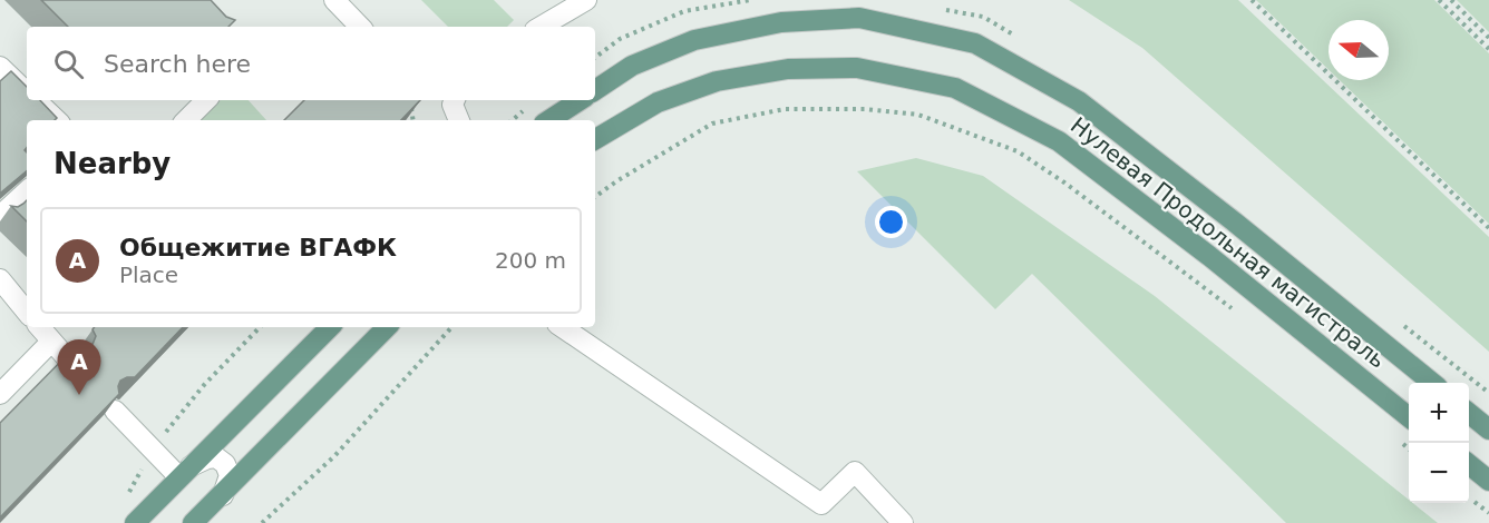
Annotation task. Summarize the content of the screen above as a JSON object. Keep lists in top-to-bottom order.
{
  "streets": {
    "main road": ["Нулевая Продольная магистраль"]
  },
  "north": "left",
  "page": {
    "search": "Search here",
    "heading": "Nearby",
    "list": [
      {
        "mark": "A",
        "name": "Общежитие ВГАФК",
        "note": "Place",
        "value": "200 m"
      }
    ],
    "pins": "A",
    "map_buttons": ["+", "−"]
  }
}
